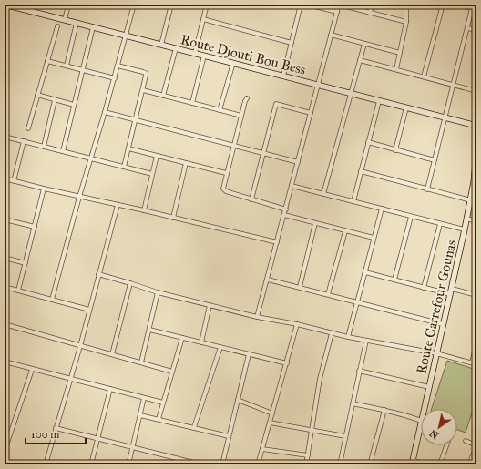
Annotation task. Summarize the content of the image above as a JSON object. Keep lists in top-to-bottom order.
{
  "streets": {
    "main road": ["Route Djouti Bou Bess", "Route Carrefour Gounas"]
  },
  "scale_bar": "100 m",
  "north": "bottom left"
}
